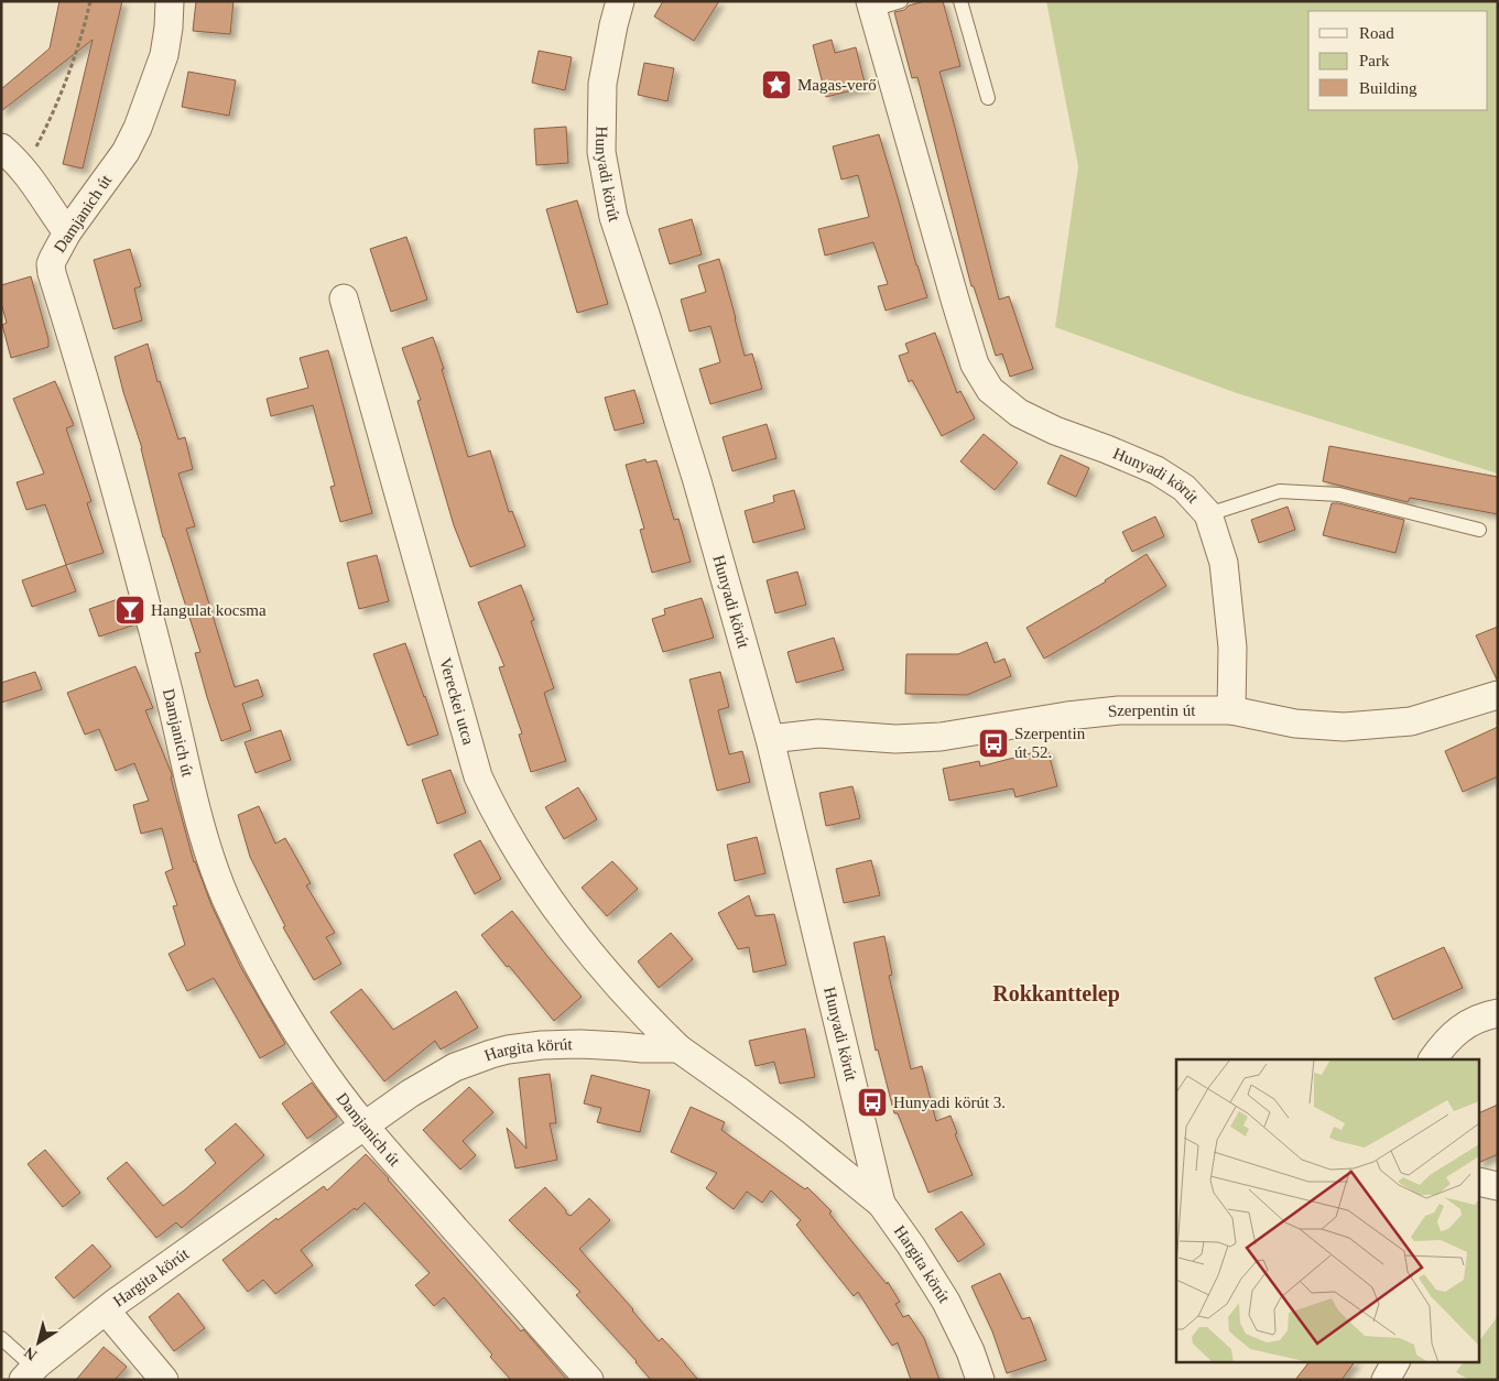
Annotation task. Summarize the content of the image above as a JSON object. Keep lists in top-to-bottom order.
{
  "streets": {
    "street": [
      "Hunyadi körút",
      "Damjanich út",
      "Vereckei utca",
      "Szerpentin út",
      "Hargita körút"
    ]
  },
  "crossings": [
    ["Hunyadi körút", "Szerpentin út"],
    ["Hunyadi körút", "Hargita körút"],
    ["Damjanich út", "Hargita körút"],
    ["Vereckei utca", "Hargita körút"]
  ],
  "districts": ["Rokkanttelep"],
  "places": {
    "place": ["Magas-verő"],
    "bar": ["Hangulat kocsma"],
    "bus stop": ["Szerpentin út 52.", "Hunyadi körút 3."]
  },
  "legend": ["Road", "Park", "Building"],
  "north": "bottom left"
}
